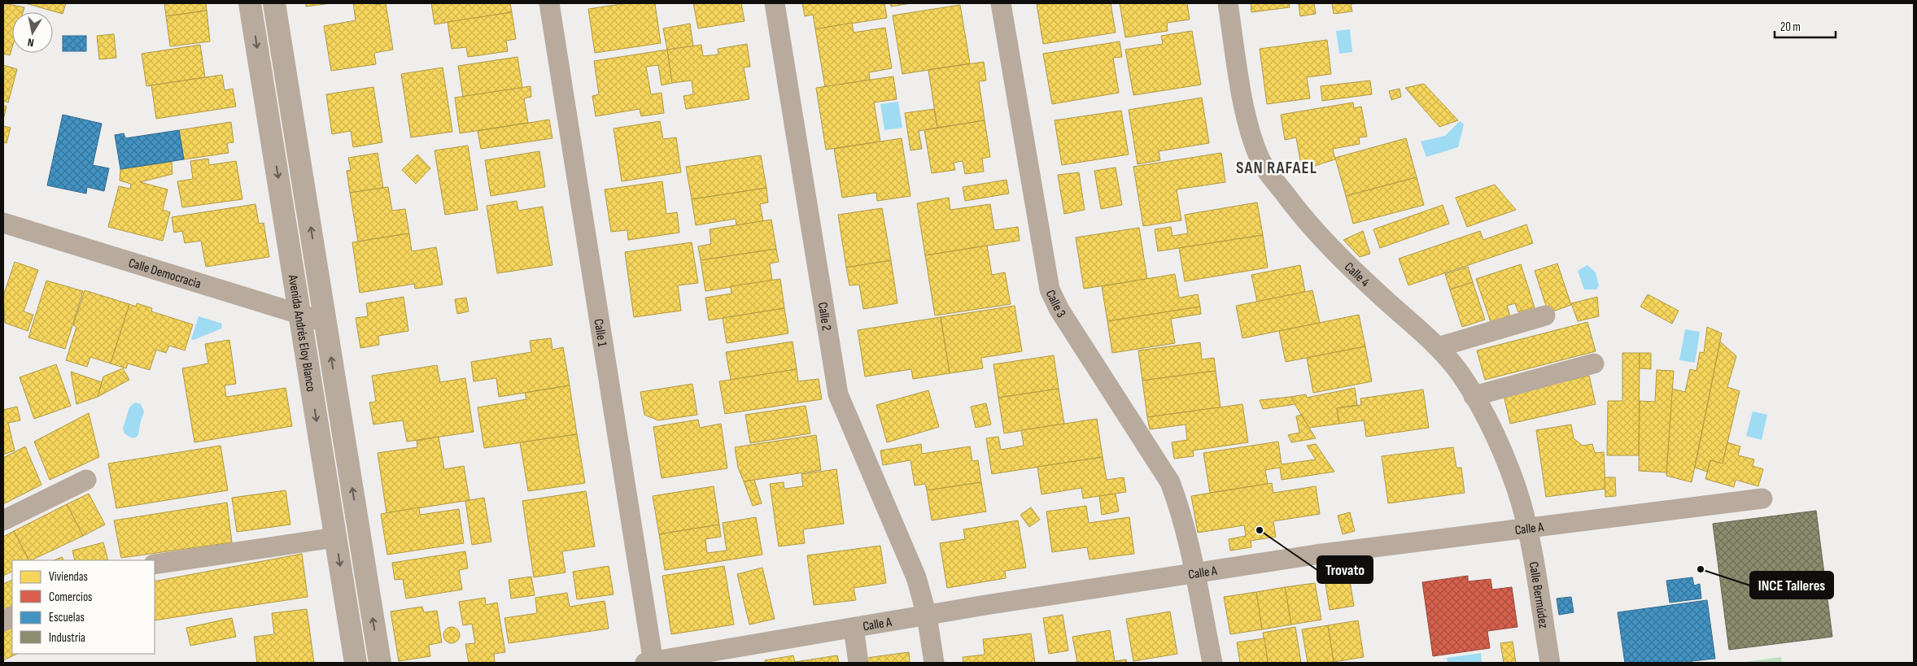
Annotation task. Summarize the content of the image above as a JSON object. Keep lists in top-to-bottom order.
{
  "streets": {
    "street": [
      "Calle Democracia",
      "Calle 4",
      "Calle 3",
      "Calle 2",
      "Avenida Andrés Eloy Blanco",
      "Calle 1",
      "Calle A",
      "Calle Bermúdez"
    ]
  },
  "crossings": [
    ["Calle Democracia", "Avenida Andrés Eloy Blanco"],
    ["Calle 4", "Calle A"],
    ["Calle 4", "Calle Bermúdez"],
    ["Calle 3", "Calle A"],
    ["Calle 2", "Calle A"],
    ["Calle 1", "Calle A"],
    ["Calle A", "Calle Bermúdez"]
  ],
  "districts": ["SAN RAFAEL"],
  "places": ["Trovato", "INCE Talleres"],
  "legend": [
    "Viviendas",
    "Comercios",
    "Escuelas",
    "Industria"
  ],
  "scale_bar": "20 m",
  "north": "bottom"
}
